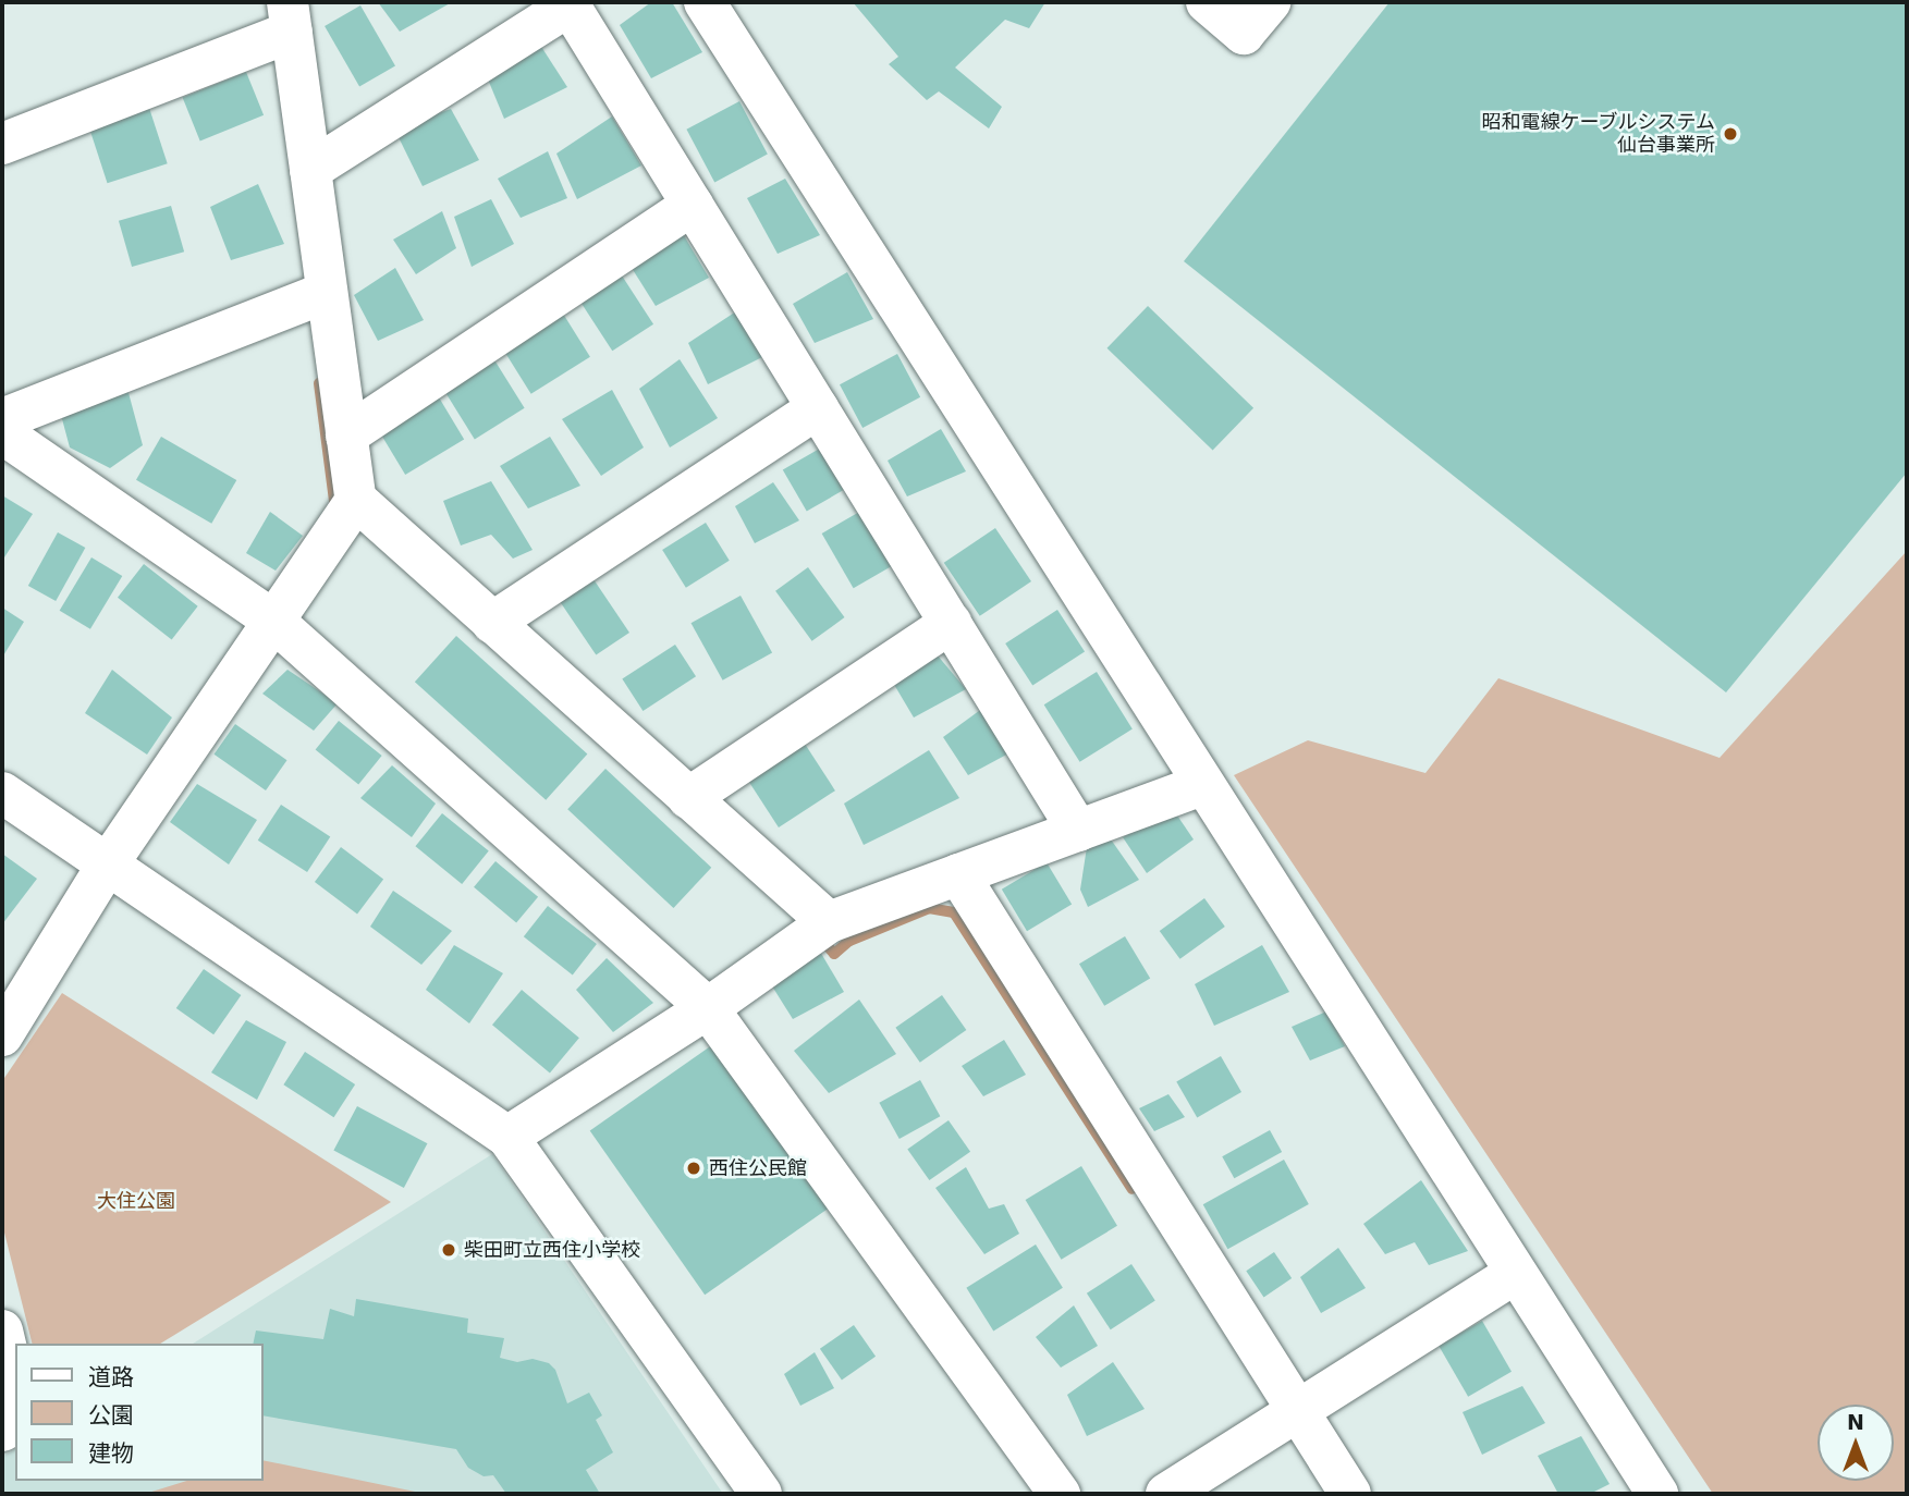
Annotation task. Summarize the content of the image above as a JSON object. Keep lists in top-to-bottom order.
{
  "parks": ["大住公園"],
  "places": ["昭和電線ケーブルシステム 仙台事業所", "西住公民館", "柴田町立西住小学校"],
  "legend": ["道路", "公園", "建物"],
  "north": "top"
}
